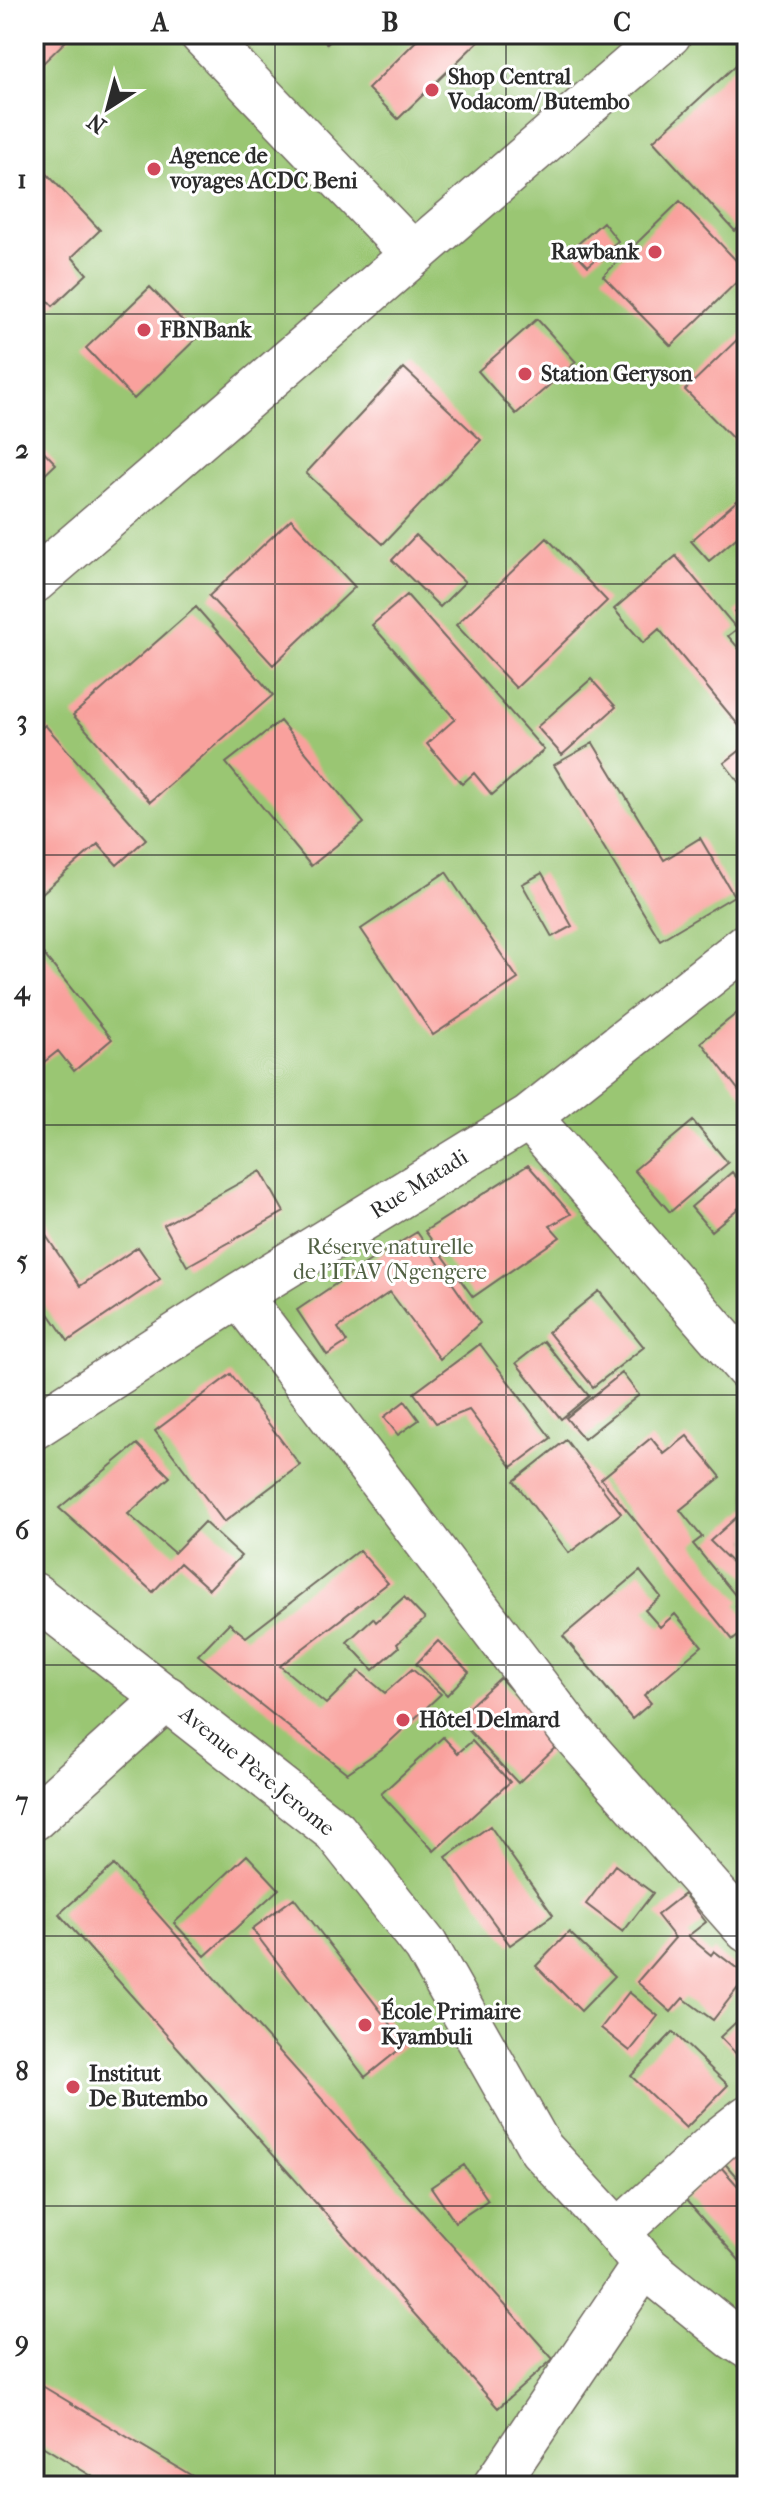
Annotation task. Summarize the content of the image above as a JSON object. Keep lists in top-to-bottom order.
{
  "streets": {
    "main road": ["Rue Matadi", "Avenue Père Jerome"]
  },
  "parks": ["Réserve naturelle de l'ITAV (Ngengere"],
  "places": [
    "Shop Central Vodacom/ Butembo",
    "Agence de voyages ACDC Beni",
    "Rawbank",
    "FBNBank",
    "Station Geryson",
    "Hôtel Delmard",
    "École Primaire Kyambuli",
    "Institut De Butembo"
  ],
  "north": "bottom left",
  "grid": {
    "columns": ["A", "B", "C"],
    "rows": [
      "1",
      "2",
      "3",
      "4",
      "5",
      "6",
      "7",
      "8",
      "9"
    ]
  }
}
